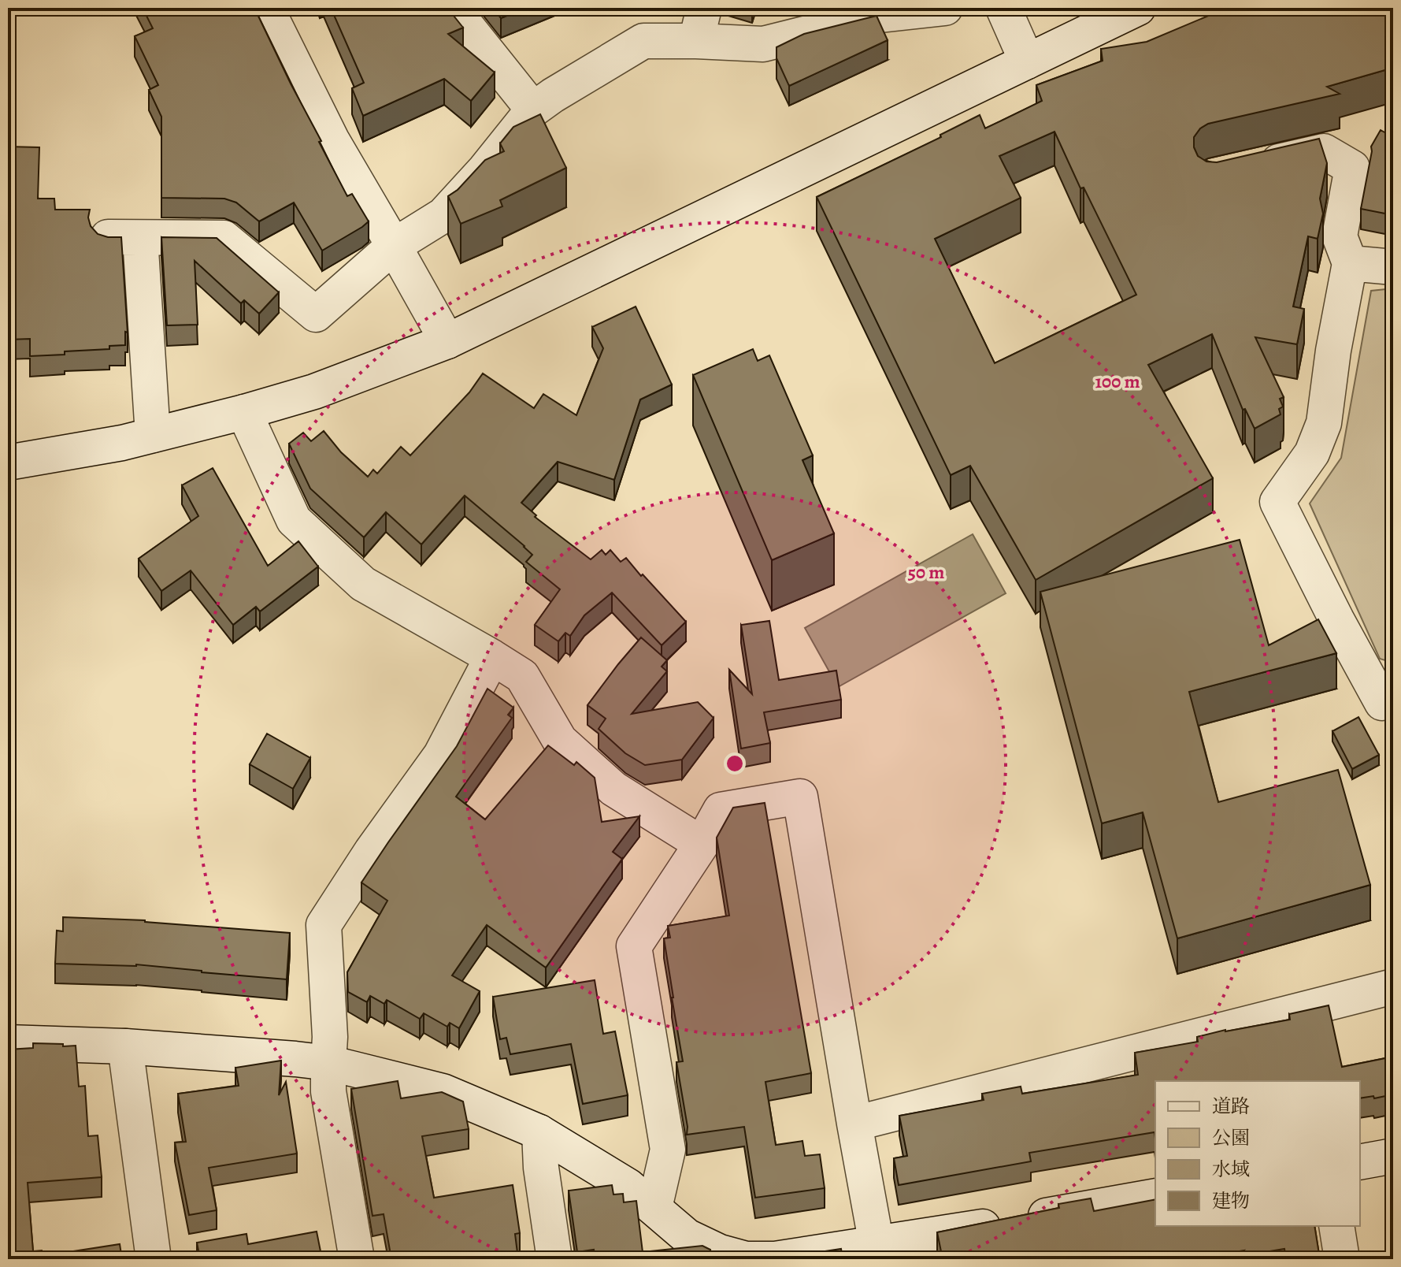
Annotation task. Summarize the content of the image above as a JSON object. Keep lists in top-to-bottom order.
{
  "legend": [
    "道路",
    "公園",
    "水域",
    "建物"
  ],
  "rings": ["100 m", "50 m"]
}
